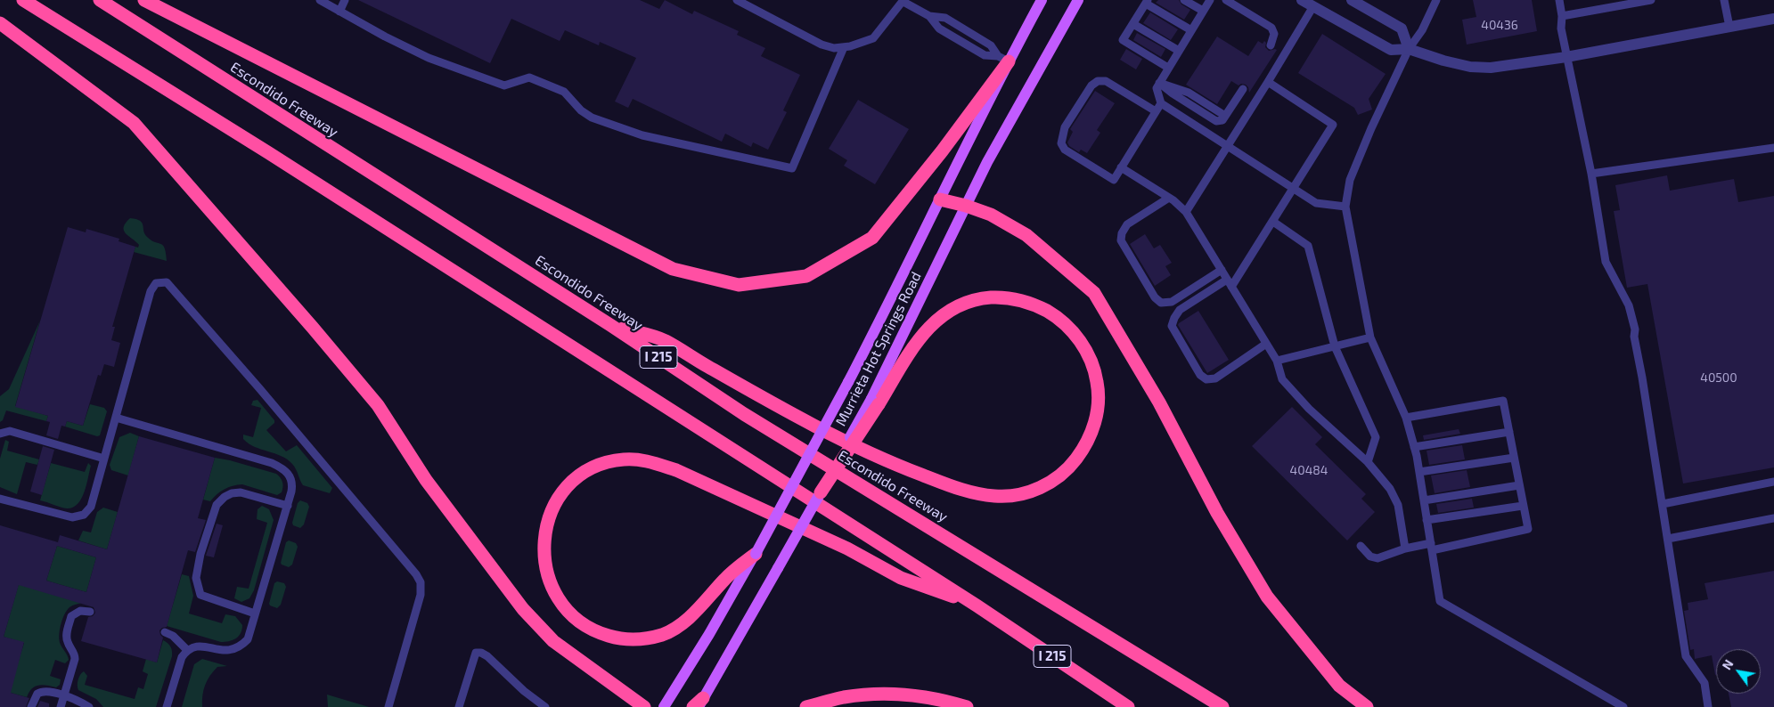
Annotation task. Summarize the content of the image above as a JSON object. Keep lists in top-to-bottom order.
{
  "streets": {
    "highway": ["Escondido Freeway", "I 215"],
    "main road": ["Murrieta Hot Springs Road"]
  },
  "house_numbers": ["40436", "40500", "40484"],
  "north": "top left"
}
